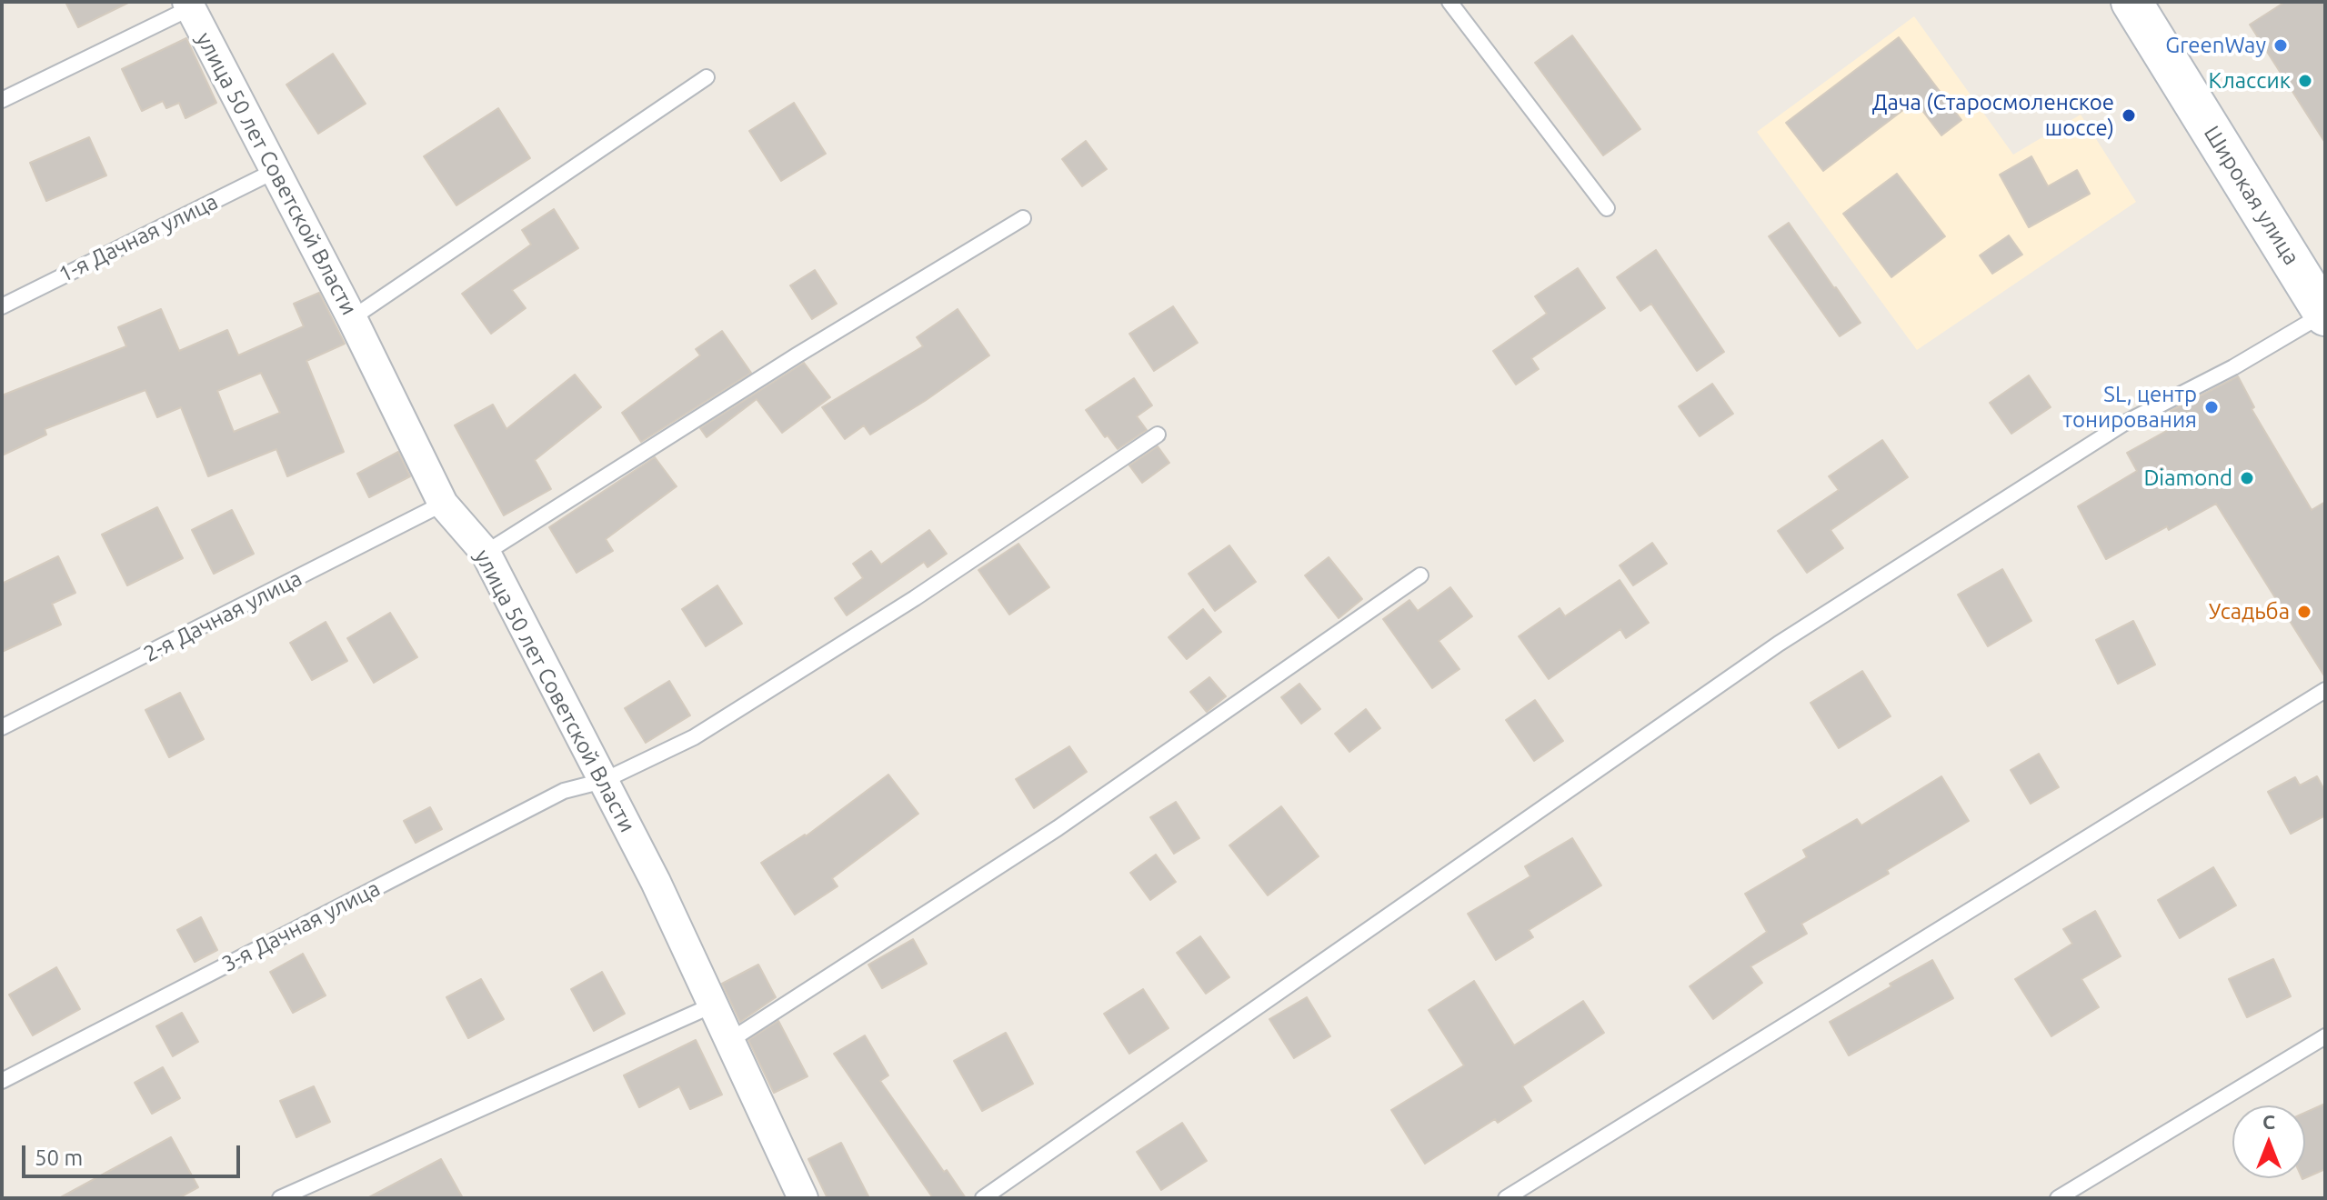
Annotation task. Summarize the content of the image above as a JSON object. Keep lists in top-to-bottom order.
{
  "streets": {
    "main road": ["Широкая улица"],
    "street": ["улица 50 лет Советской Власти"],
    "lane": ["1-я Дачная улица", "2-я Дачная улица", "3-я Дачная улица"]
  },
  "crossings": [
    ["улица 50 лет Советской Власти", "1-я Дачная улица"],
    ["улица 50 лет Советской Власти", "2-я Дачная улица"],
    ["улица 50 лет Советской Власти", "3-я Дачная улица"]
  ],
  "places": [
    "GreenWay",
    "Классик",
    "Дача (Старосмоленское шоссе)",
    "SL, центр тонирования",
    "Diamond",
    "Усадьба"
  ],
  "scale_bar": "50 m",
  "north": "top"
}
